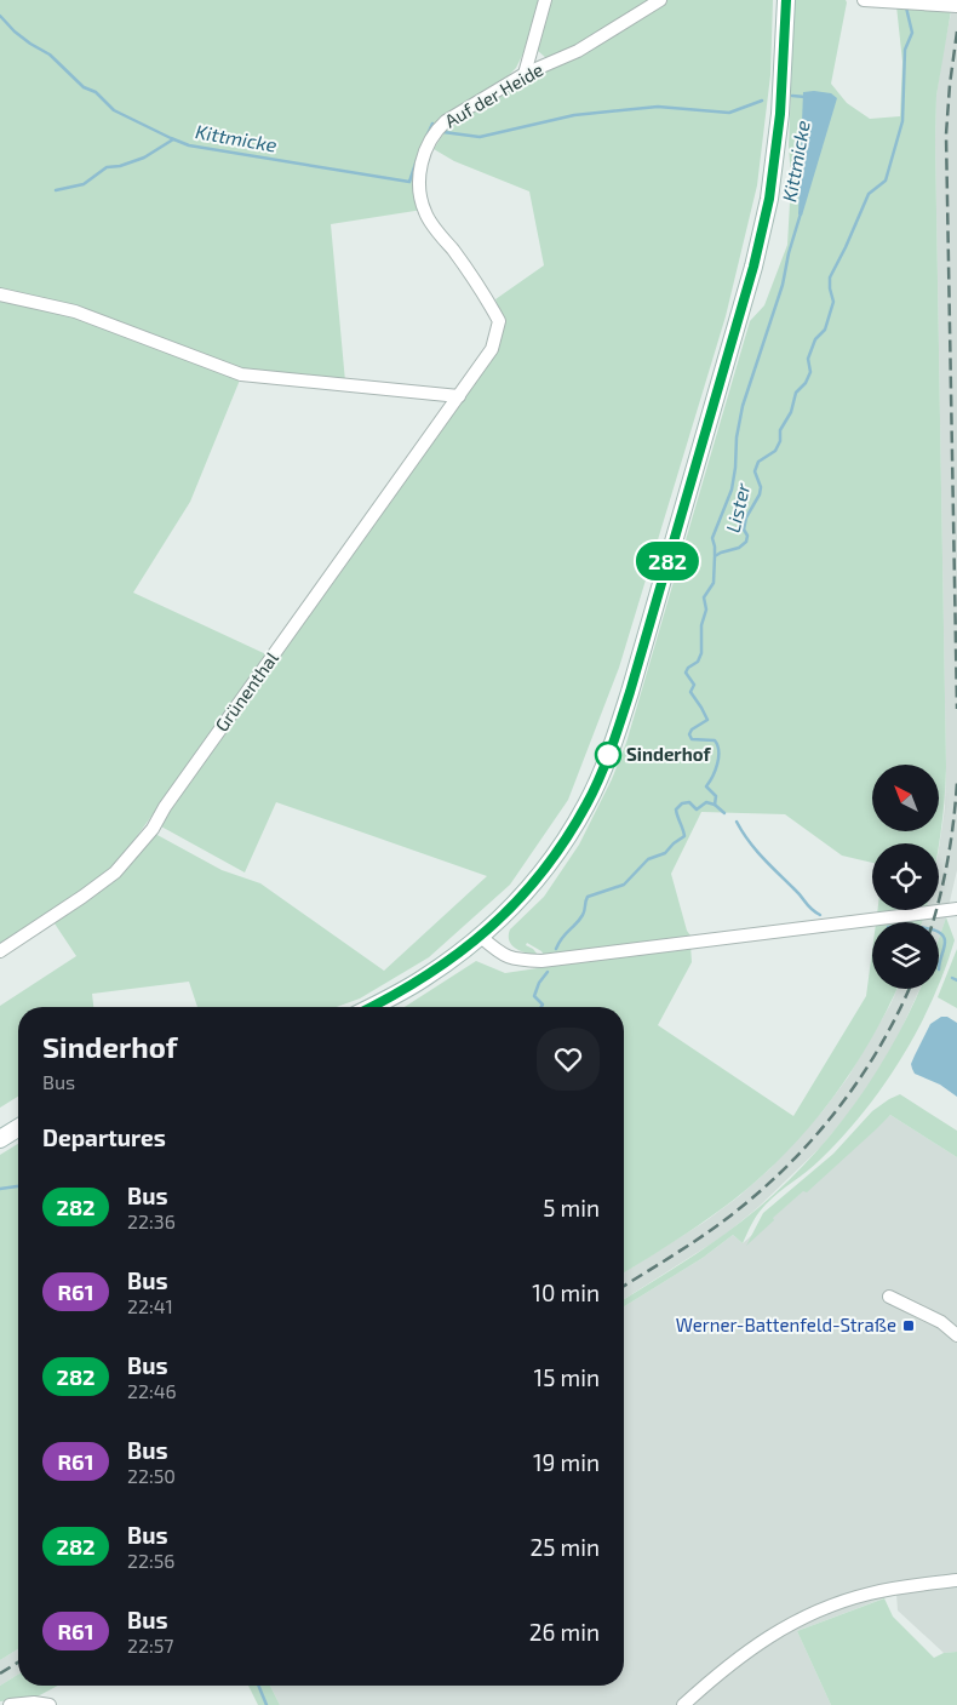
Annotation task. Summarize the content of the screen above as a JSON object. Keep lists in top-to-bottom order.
{
  "streets": {
    "street": ["Auf der Heide", "Grünenthal"]
  },
  "crossings": [
    ["Auf der Heide", "Grünenthal"]
  ],
  "water": ["Kittmicke", "Lister"],
  "places": {
    "other": ["Sinderhof"],
    "transit": ["Werner-Battenfeld-Straße"]
  },
  "lines": ["bus line 282"],
  "north": "top left",
  "page": {
    "on_map": "282",
    "heading": [
      ["Sinderhof", "Bus"],
      "Departures"
    ],
    "list": [
      {
        "mark": "282",
        "name": "Bus",
        "note": "22:36",
        "value": "5 min"
      },
      {
        "mark": "R61",
        "name": "Bus",
        "note": "22:41",
        "value": "10 min"
      },
      {
        "mark": "282",
        "name": "Bus",
        "note": "22:46",
        "value": "15 min"
      },
      {
        "mark": "R61",
        "name": "Bus",
        "note": "22:50",
        "value": "19 min"
      },
      {
        "mark": "282",
        "name": "Bus",
        "note": "22:56",
        "value": "25 min"
      },
      {
        "mark": "R61",
        "name": "Bus",
        "note": "22:57",
        "value": "26 min"
      }
    ]
  }
}
